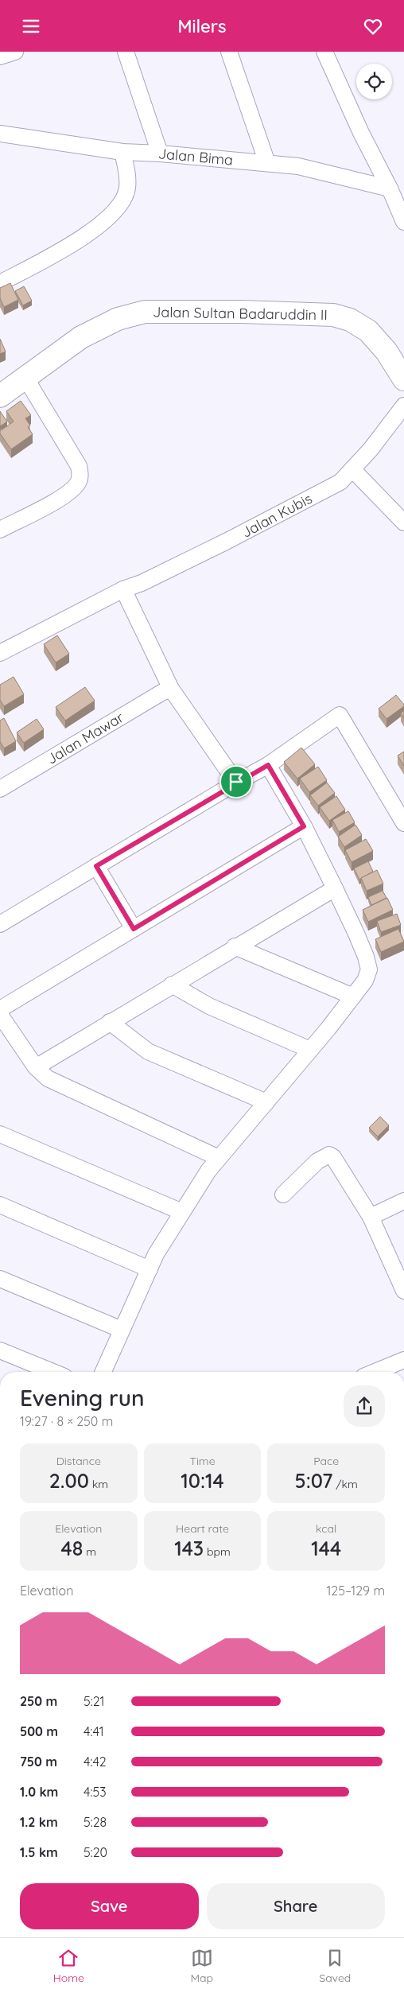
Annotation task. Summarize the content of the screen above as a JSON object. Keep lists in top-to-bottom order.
{
  "streets": {
    "street": [
      "Jalan Bima",
      "Jalan Sultan Badaruddin II",
      "Jalan Kubis",
      "Jalan Mawar"
    ]
  },
  "page": {
    "header": "Milers",
    "heading": ["Evening run", "19:27 · 8 × 250 m"],
    "stats": [
      ["Distance", "2.00 km"],
      ["Time", "10:14"],
      ["Pace", "5:07 /km"],
      ["Elevation", "48 m"],
      ["Heart rate", "143 bpm"],
      ["kcal", "144"]
    ],
    "chart": ["Elevation", "125–129 m"],
    "list": [
      {
        "name": "250 m",
        "note": "5:21"
      },
      {
        "name": "500 m",
        "note": "4:41"
      },
      {
        "name": "750 m",
        "note": "4:42"
      },
      {
        "name": "1.0 km",
        "note": "4:53"
      },
      {
        "name": "1.2 km",
        "note": "5:28"
      },
      {
        "name": "1.5 km",
        "note": "5:20"
      }
    ],
    "buttons": ["Save", "Share"],
    "tabs": ["Home", "Map", "Saved"]
  }
}
